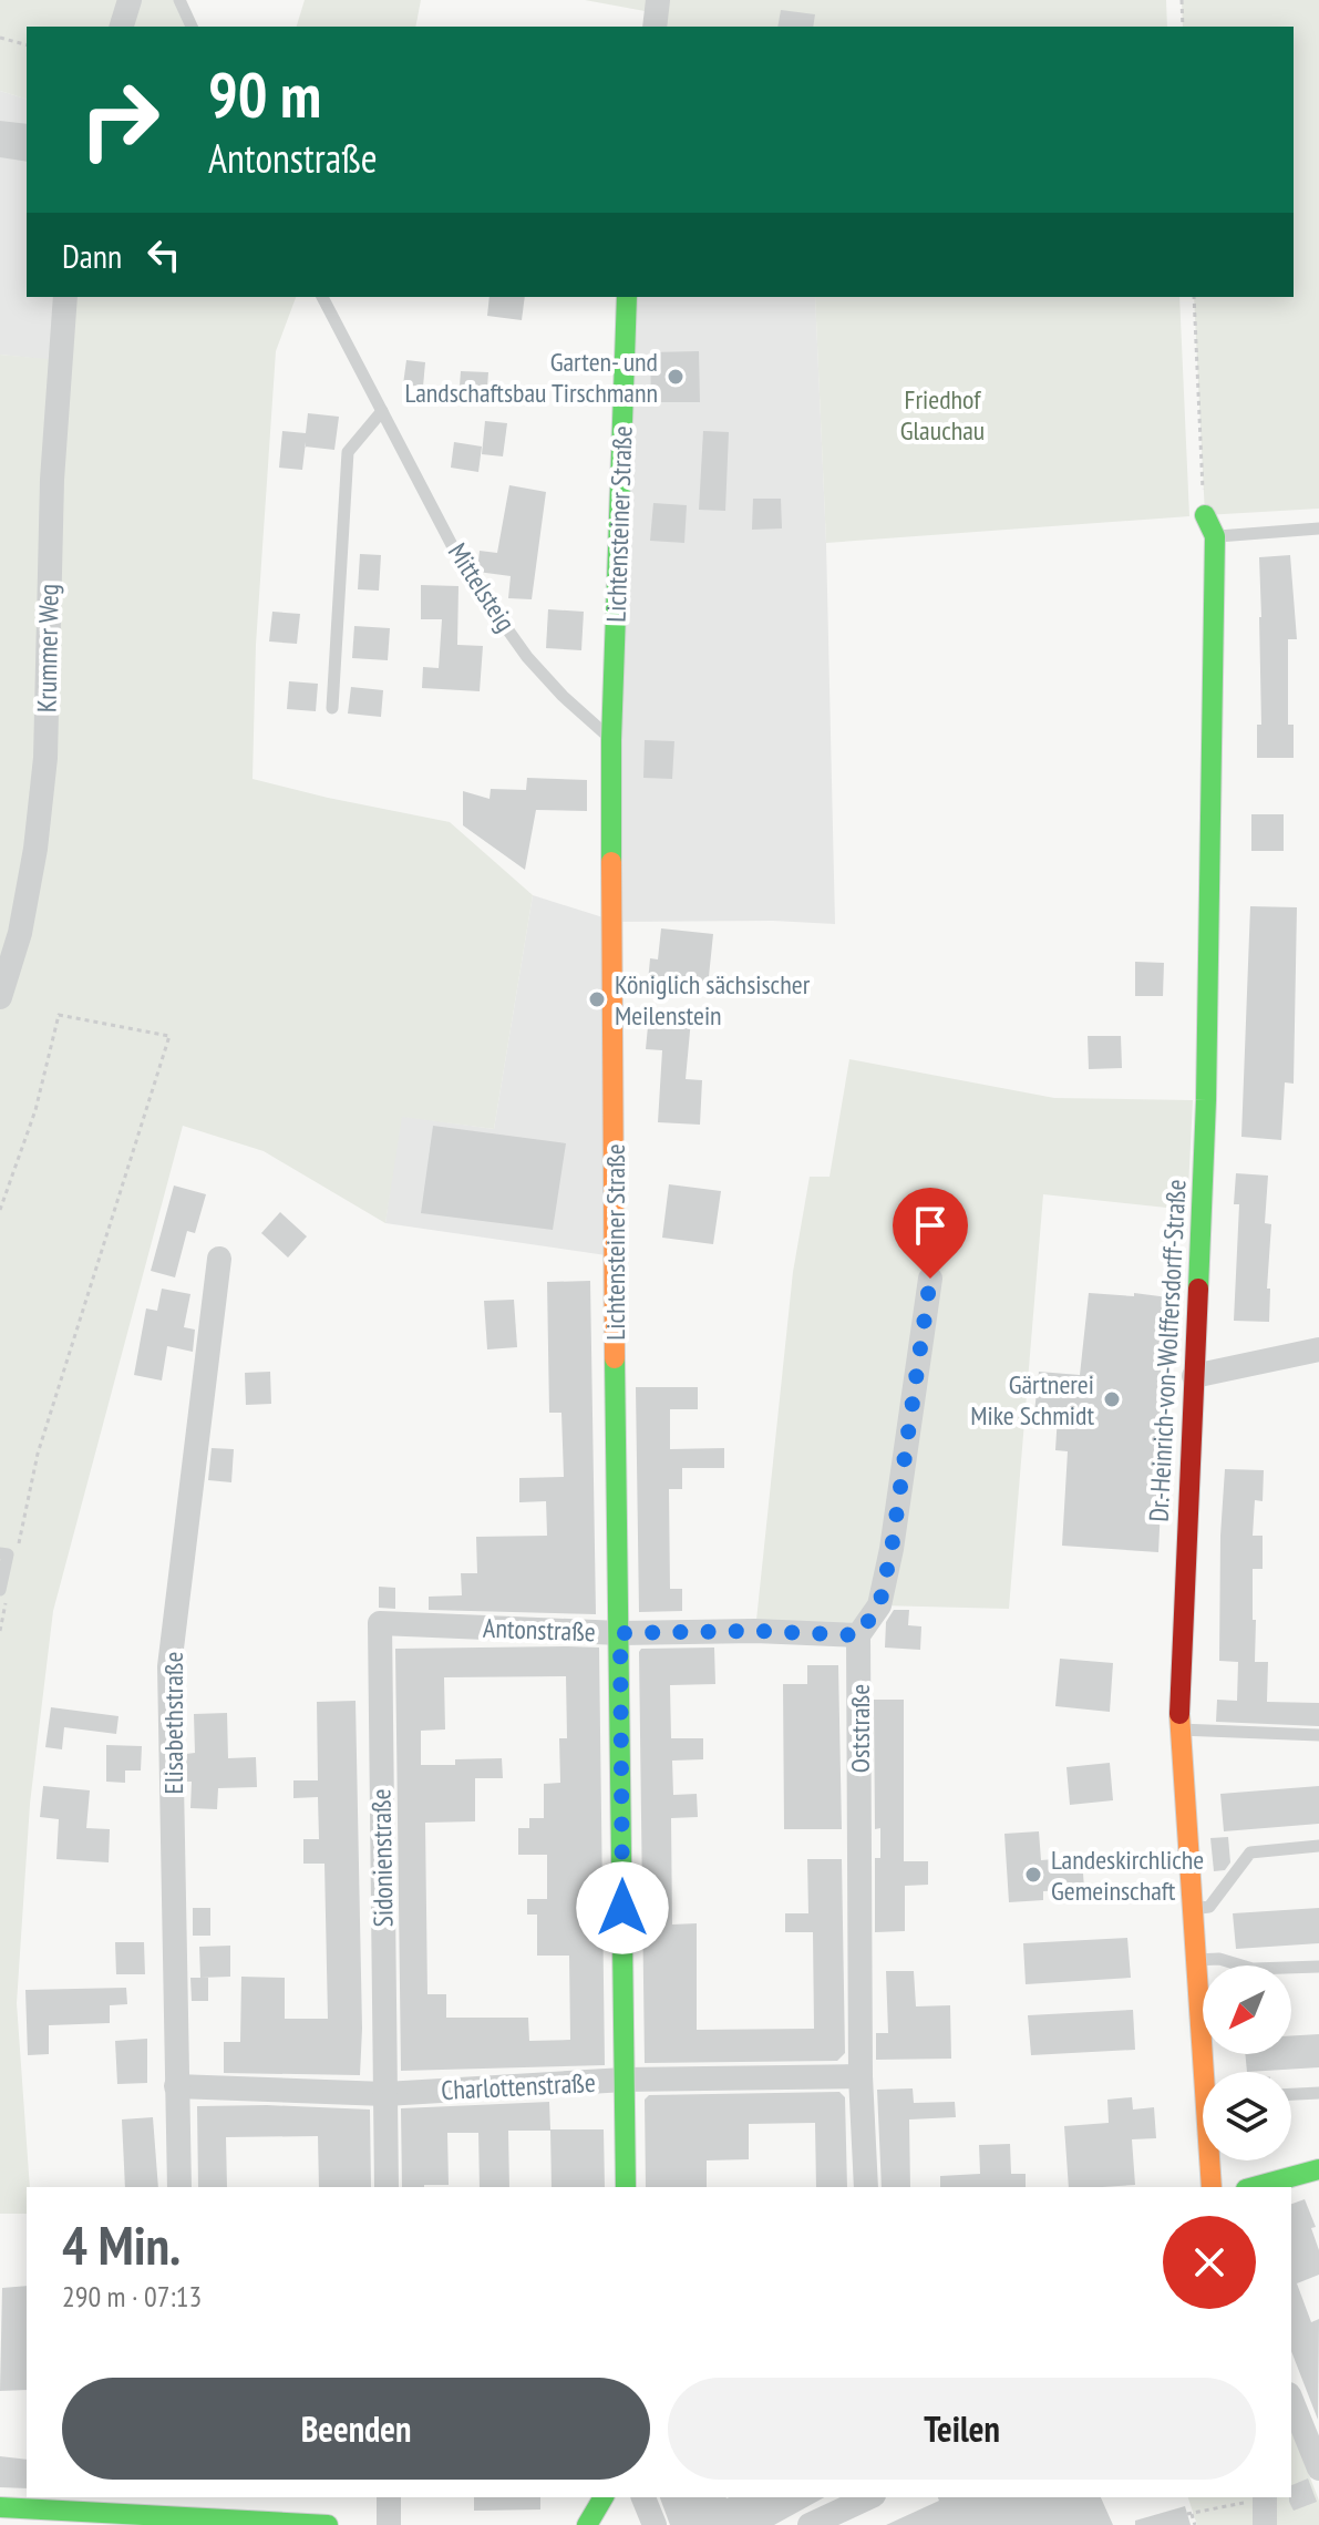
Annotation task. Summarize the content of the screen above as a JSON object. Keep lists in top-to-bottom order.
{
  "streets": {
    "street": [
      "Lichtensteiner Straße",
      "Krummer Weg",
      "Dr.-Heinrich-von-Wolffersdorff-Straße",
      "Antonstraße",
      "Elisabethstraße",
      "Oststraße",
      "Sidonienstraße",
      "Charlottenstraße"
    ],
    "lane": ["Mittelsteig"]
  },
  "crossings": [
    ["Lichtensteiner Straße", "Mittelsteig"],
    ["Lichtensteiner Straße", "Antonstraße"],
    ["Lichtensteiner Straße", "Charlottenstraße"],
    ["Antonstraße", "Oststraße"],
    ["Antonstraße", "Sidonienstraße"],
    ["Elisabethstraße", "Charlottenstraße"],
    ["Oststraße", "Charlottenstraße"],
    ["Sidonienstraße", "Charlottenstraße"]
  ],
  "parks": ["Friedhof Glauchau"],
  "places": [
    "Garten- und Landschaftsbau Tirschmann",
    "Königlich sächsischer Meilenstein",
    "Gärtnerei Mike Schmidt",
    "Landeskirchliche Gemeinschaft"
  ],
  "north": "bottom left",
  "page": {
    "turn": ["90 m", "Antonstraße"],
    "then": "Dann",
    "heading": ["4 Min.", "290 m · 07:13"],
    "buttons": ["Beenden", "Teilen"]
  }
}
